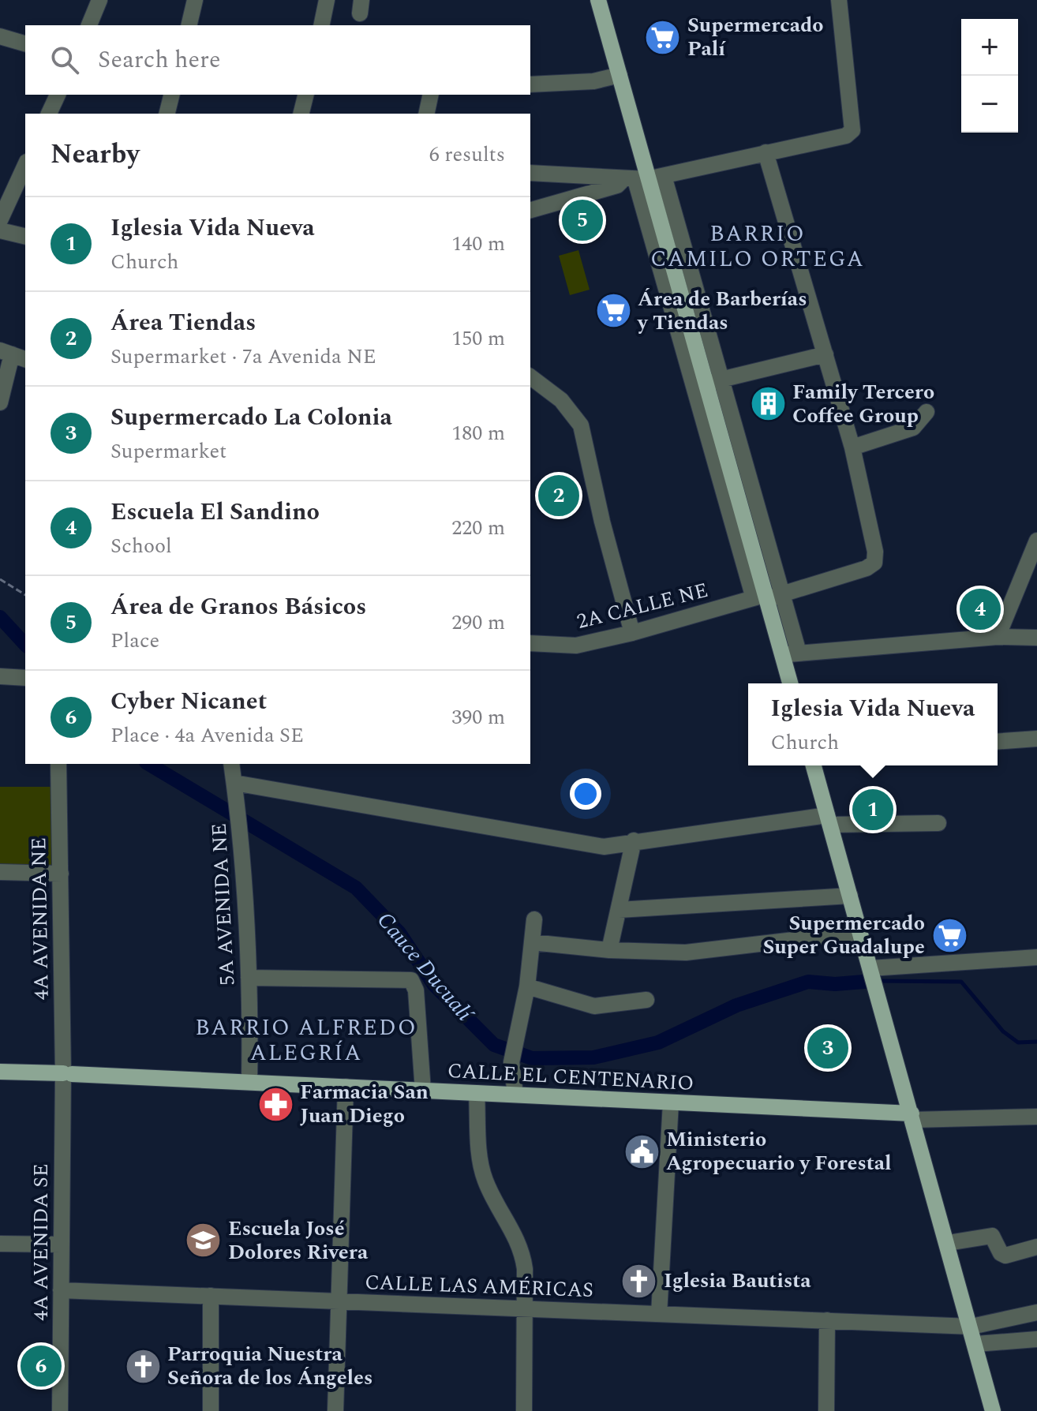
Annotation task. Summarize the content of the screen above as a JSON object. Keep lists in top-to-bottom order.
{
  "streets": {
    "main road": ["CALLE EL CENTENARIO"],
    "street": [
      "2A CALLE NE",
      "5A AVENIDA NE",
      "4A AVENIDA NE",
      "4A AVENIDA SE",
      "CALLE LAS AMÉRICAS"
    ]
  },
  "crossings": [
    ["5A AVENIDA NE", "CALLE EL CENTENARIO"],
    ["4A AVENIDA NE", "CALLE EL CENTENARIO"],
    ["4A AVENIDA NE", "4A AVENIDA SE"],
    ["CALLE EL CENTENARIO", "4A AVENIDA SE"],
    ["4A AVENIDA SE", "CALLE LAS AMÉRICAS"]
  ],
  "districts": ["BARRIO CAMILO ORTEGA", "BARRIO ALFREDO ALEGRÍA"],
  "water": ["Cauce Ducualí"],
  "places": {
    "supermarket": ["Supermercado Palí", "Área de Barberías y Tiendas", "Supermercado Super Guadalupe"],
    "building": ["Family Tercero Coffee Group"],
    "pharmacy": ["Farmacia San Juan Diego"],
    "public building": ["Ministerio Agropecuario y Forestal"],
    "school or university": ["Escuela José Dolores Rivera"],
    "church": ["Iglesia Bautista", "Parroquia Nuestra Señora de los Ángeles"]
  },
  "page": {
    "map_buttons": ["+", "−"],
    "search": "Search here",
    "heading": ["Nearby", "6 results"],
    "list": [
      {
        "mark": "1",
        "name": "Iglesia Vida Nueva",
        "note": "Church",
        "value": "140 m"
      },
      {
        "mark": "2",
        "name": "Área Tiendas",
        "note": "Supermarket · 7a Avenida NE",
        "value": "150 m"
      },
      {
        "mark": "3",
        "name": "Supermercado La Colonia",
        "note": "Supermarket",
        "value": "180 m"
      },
      {
        "mark": "4",
        "name": "Escuela El Sandino",
        "note": "School",
        "value": "220 m"
      },
      {
        "mark": "5",
        "name": "Área de Granos Básicos",
        "note": "Place",
        "value": "290 m"
      },
      {
        "mark": "6",
        "name": "Cyber Nicanet",
        "note": "Place · 4a Avenida SE",
        "value": "390 m"
      }
    ],
    "pins": [
      "5",
      "2",
      "4",
      "1",
      "3",
      "6"
    ],
    "popup": ["Iglesia Vida Nueva", "Church"]
  }
}
